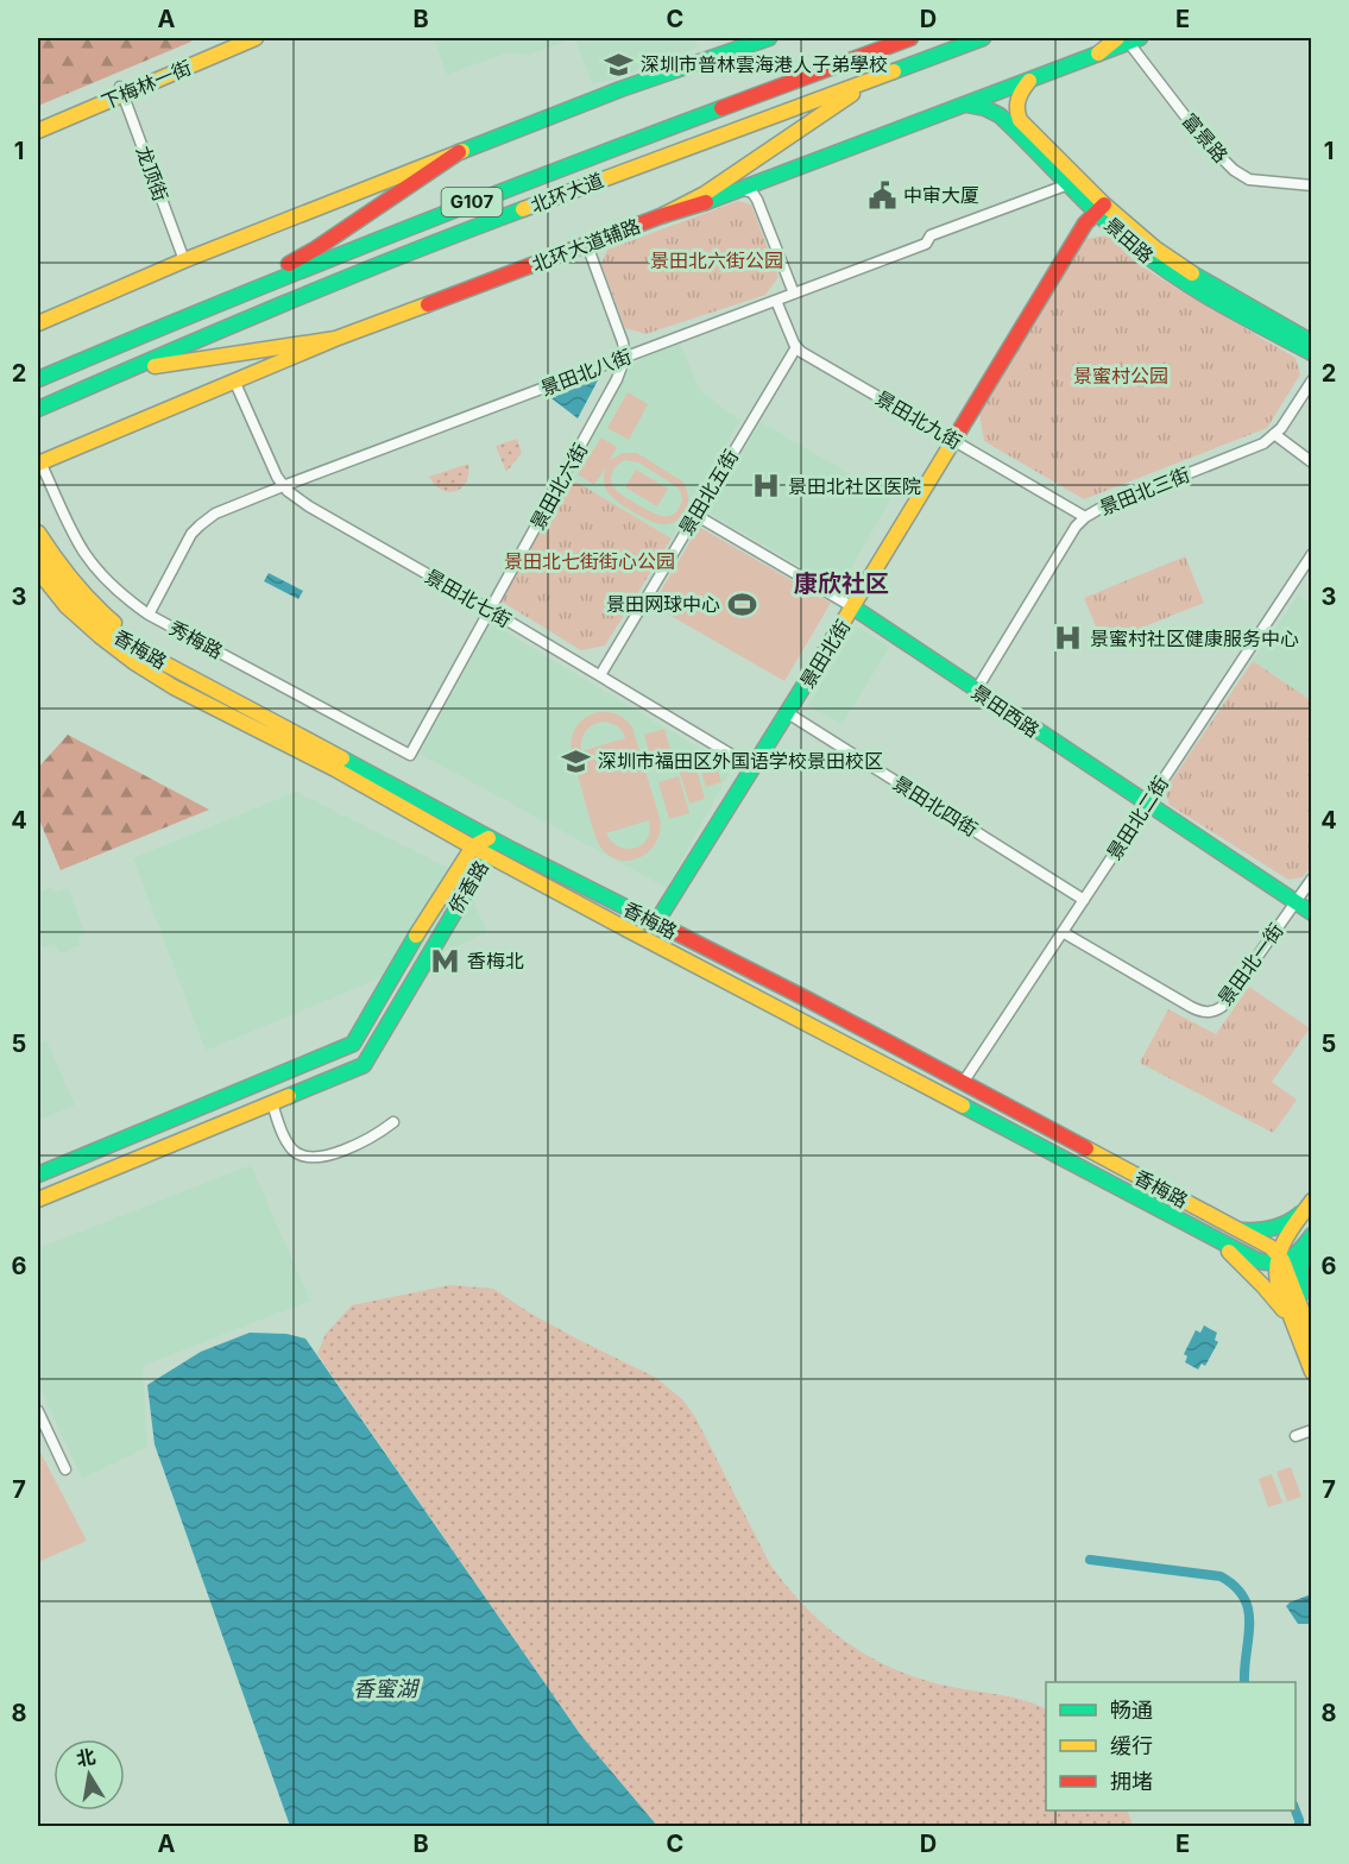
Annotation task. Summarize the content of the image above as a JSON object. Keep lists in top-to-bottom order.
{
  "streets": {
    "main road": [
      "下梅林一街",
      "北环大道",
      "G107",
      "景田路",
      "北环大道辅路",
      "香梅路",
      "景田北街",
      "景田西路",
      "侨香路"
    ],
    "street": [
      "富景路",
      "龙顶街",
      "景田北八街",
      "景田北九街",
      "景田北六街",
      "景田北三街",
      "景田北五街",
      "景田北七街",
      "秀梅路",
      "景田北四街",
      "景田北二街",
      "景田北一街"
    ]
  },
  "crossings": [
    ["下梅林一街", "龙顶街"],
    ["富景路", "北环大道辅路"],
    ["景田路", "北环大道辅路"],
    ["景田路", "景田北八街"],
    ["景田路", "景田北街"],
    ["北环大道辅路", "景田北七街"],
    ["北环大道辅路", "秀梅路"],
    ["景田北八街", "景田北六街"],
    ["景田北八街", "景田北七街"],
    ["景田北八街", "秀梅路"],
    ["景田北九街", "景田北三街"],
    ["景田北九街", "景田北五街"],
    ["景田北九街", "景田北街"],
    ["景田北六街", "景田北七街"],
    ["景田北六街", "秀梅路"],
    ["景田北三街", "景田西路"],
    ["景田北五街", "景田北七街"],
    ["景田北五街", "景田西路"],
    ["景田北七街", "景田北街"],
    ["香梅路", "景田北街"],
    ["香梅路", "景田北二街"],
    ["香梅路", "侨香路"],
    ["景田北街", "景田西路"],
    ["景田北街", "景田北四街"],
    ["景田西路", "景田北二街"],
    ["景田西路", "景田北一街"],
    ["景田北四街", "景田北二街"],
    ["景田北二街", "景田北一街"]
  ],
  "districts": ["康欣社区"],
  "water": ["香蜜湖"],
  "parks": ["景田北六街公园", "景蜜村公园", "景田北七街街心公园"],
  "places": {
    "school or university": ["深圳市普林雲海港人子弟學校", "深圳市福田区外国语学校景田校区"],
    "public building": ["中审大厦"],
    "hospital": ["景田北社区医院", "景蜜村社区健康服务中心"],
    "sports": ["景田网球中心"],
    "metro station": ["香梅北"]
  },
  "legend": ["畅通", "缓行", "拥堵"],
  "north": "top",
  "grid": {
    "columns": [
      "A",
      "B",
      "C",
      "D",
      "E"
    ],
    "rows": [
      "1",
      "2",
      "3",
      "4",
      "5",
      "6",
      "7",
      "8"
    ]
  }
}
